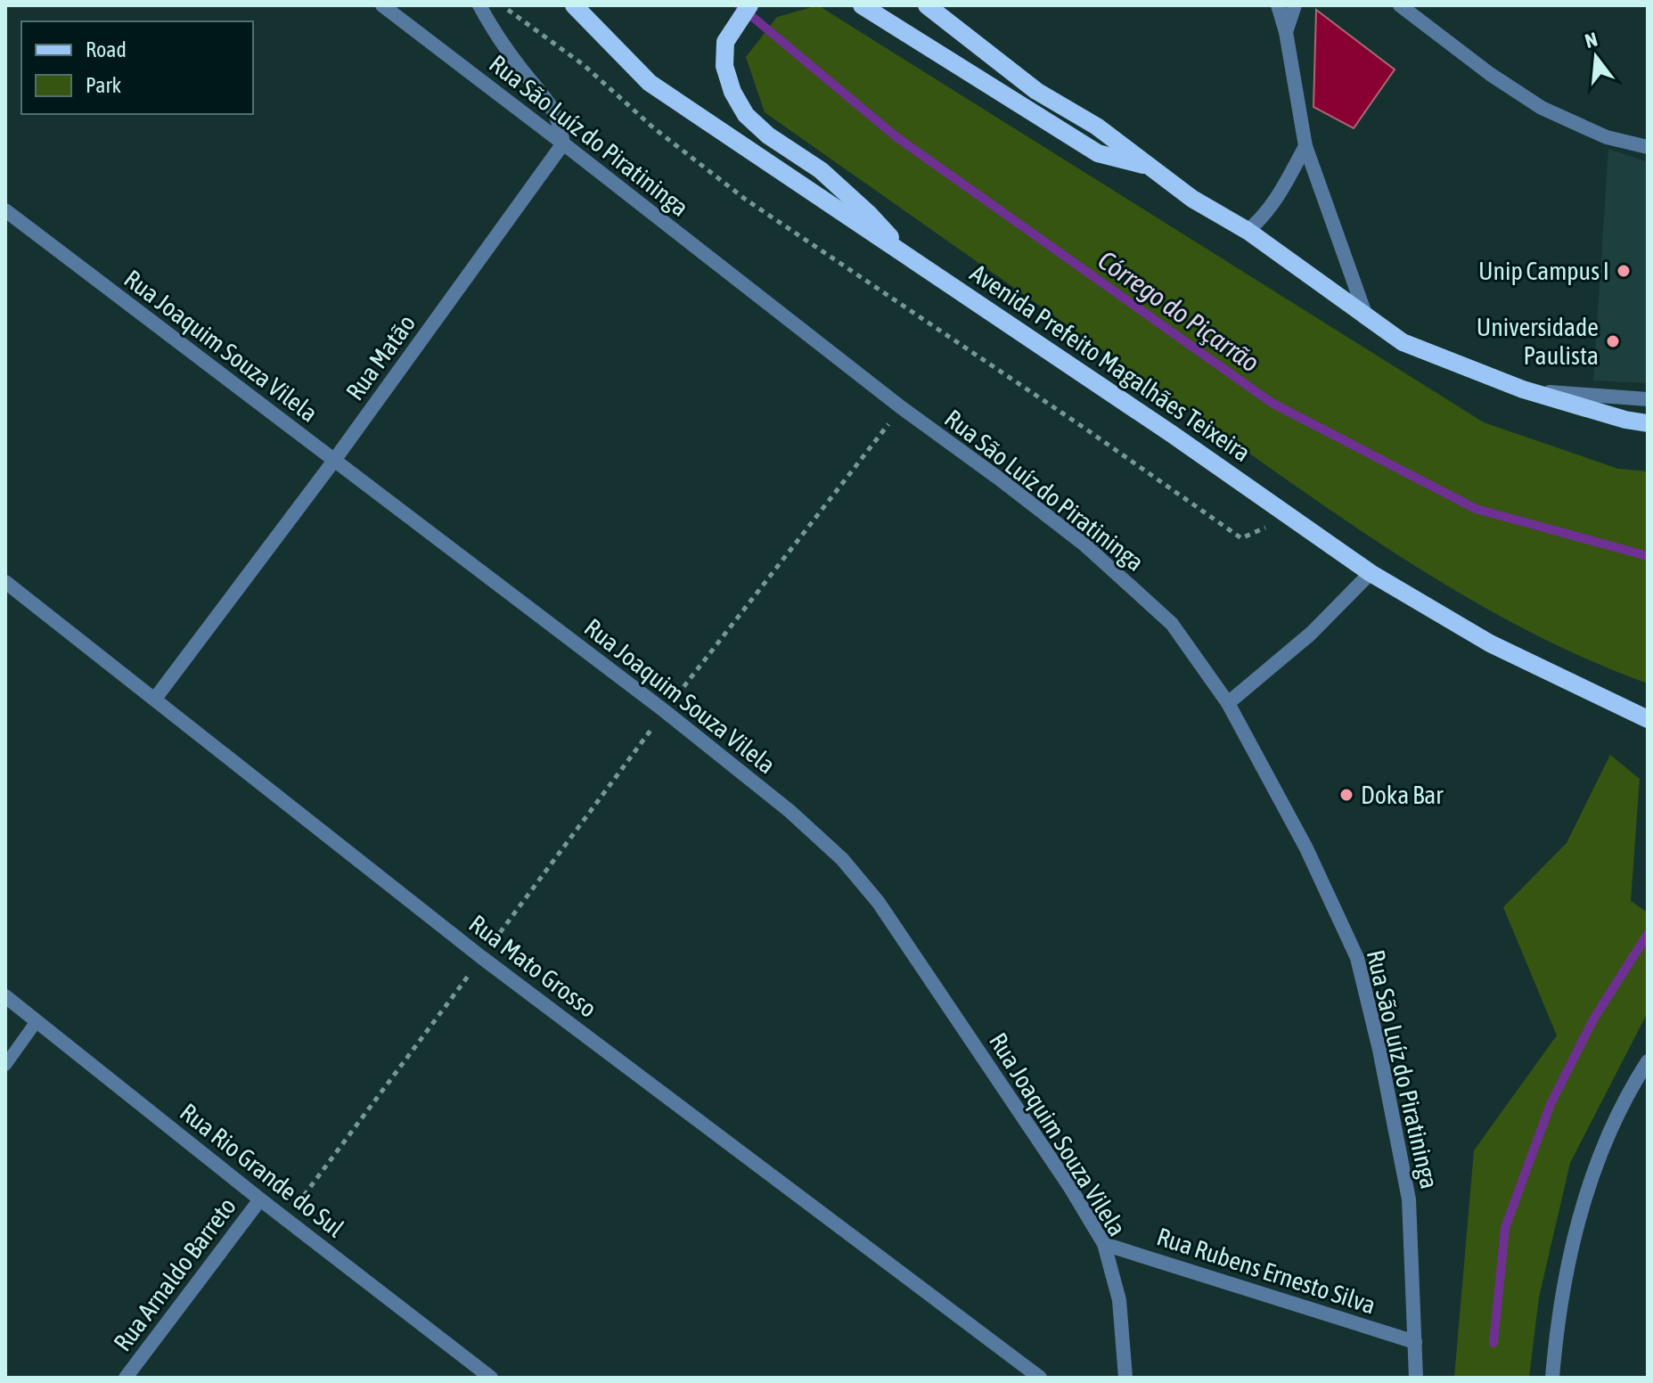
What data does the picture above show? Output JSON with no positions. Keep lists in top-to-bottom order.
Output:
{
  "streets": {
    "main road": ["Avenida Prefeito Magalhães Teixeira"],
    "street": [
      "Rua São Luíz do Piratininga",
      "Rua Joaquim Souza Vilela",
      "Rua Matão",
      "Rua Mato Grosso",
      "Rua Rio Grande do Sul",
      "Rua Rubens Ernesto Silva",
      "Rua Arnaldo Barreto"
    ]
  },
  "crossings": [
    ["Rua São Luíz do Piratininga", "Rua Matão"],
    ["Rua São Luíz do Piratininga", "Rua Rubens Ernesto Silva"],
    ["Rua Joaquim Souza Vilela", "Rua Matão"],
    ["Rua Joaquim Souza Vilela", "Rua Rubens Ernesto Silva"],
    ["Rua Matão", "Rua Mato Grosso"],
    ["Rua Rio Grande do Sul", "Rua Arnaldo Barreto"]
  ],
  "water": ["Córrego do Piçarrão"],
  "places": ["Unip Campus I", "Universidade Paulista", "Doka Bar"],
  "legend": ["Road", "Park"],
  "north": "top"
}
